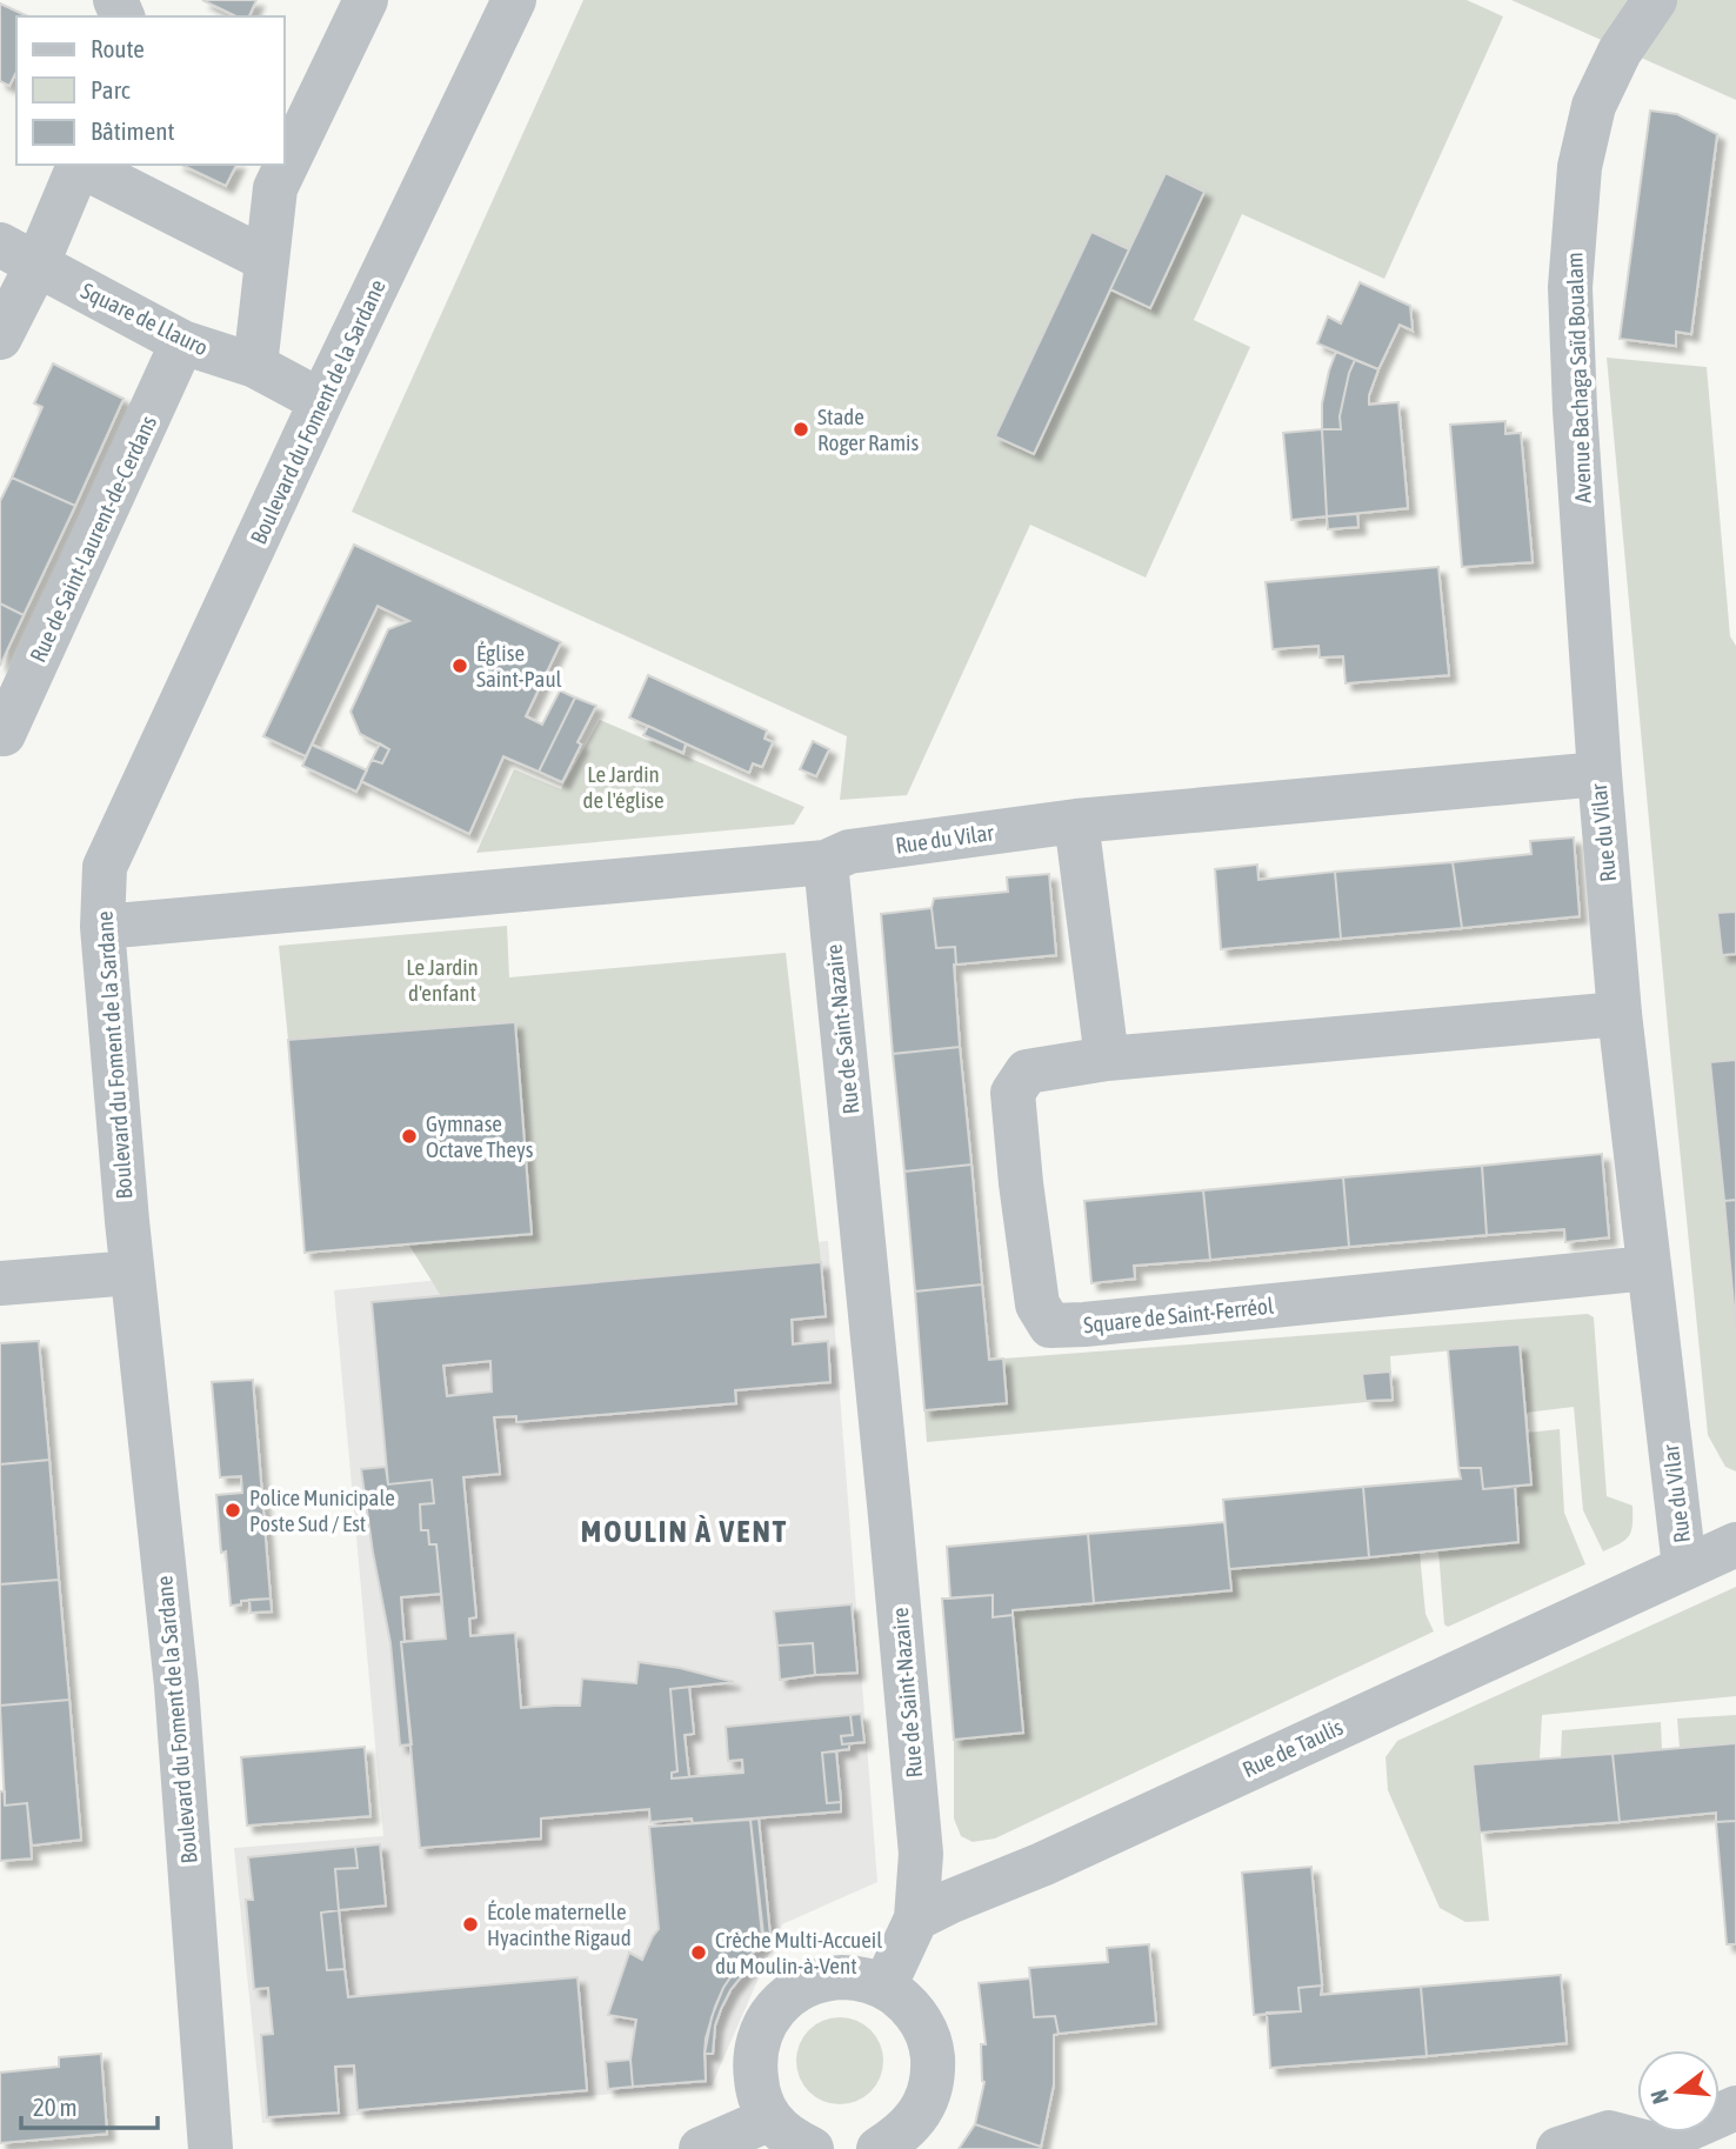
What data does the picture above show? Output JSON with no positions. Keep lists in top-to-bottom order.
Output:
{
  "streets": {
    "street": [
      "Square de Llauro",
      "Avenue Bachaga Saïd Boualam",
      "Boulevard du Foment de la Sardane",
      "Rue de Saint-Laurent-de-Cerdans",
      "Rue du Vilar",
      "Rue de Saint-Nazaire",
      "Square de Saint-Ferréol",
      "Rue de Taulis"
    ]
  },
  "crossings": [
    ["Square de Llauro", "Boulevard du Foment de la Sardane"],
    ["Square de Llauro", "Rue de Saint-Laurent-de-Cerdans"],
    ["Avenue Bachaga Saïd Boualam", "Rue du Vilar"],
    ["Rue du Vilar", "Rue de Saint-Nazaire"],
    ["Rue du Vilar", "Square de Saint-Ferréol"],
    ["Rue du Vilar", "Rue de Taulis"],
    ["Rue de Saint-Nazaire", "Rue de Taulis"]
  ],
  "districts": ["MOULIN À VENT"],
  "parks": ["Le Jardin de l'église", "Le Jardin d'enfant"],
  "places": [
    "Stade Roger Ramis",
    "Église Saint-Paul",
    "Gymnase Octave Theys",
    "Police Municipale Poste Sud / Est",
    "École maternelle Hyacinthe Rigaud",
    "Crèche Multi-Accueil du Moulin-à-Vent"
  ],
  "legend": ["Route", "Parc", "Bâtiment"],
  "scale_bar": "20 m",
  "north": "left"
}
